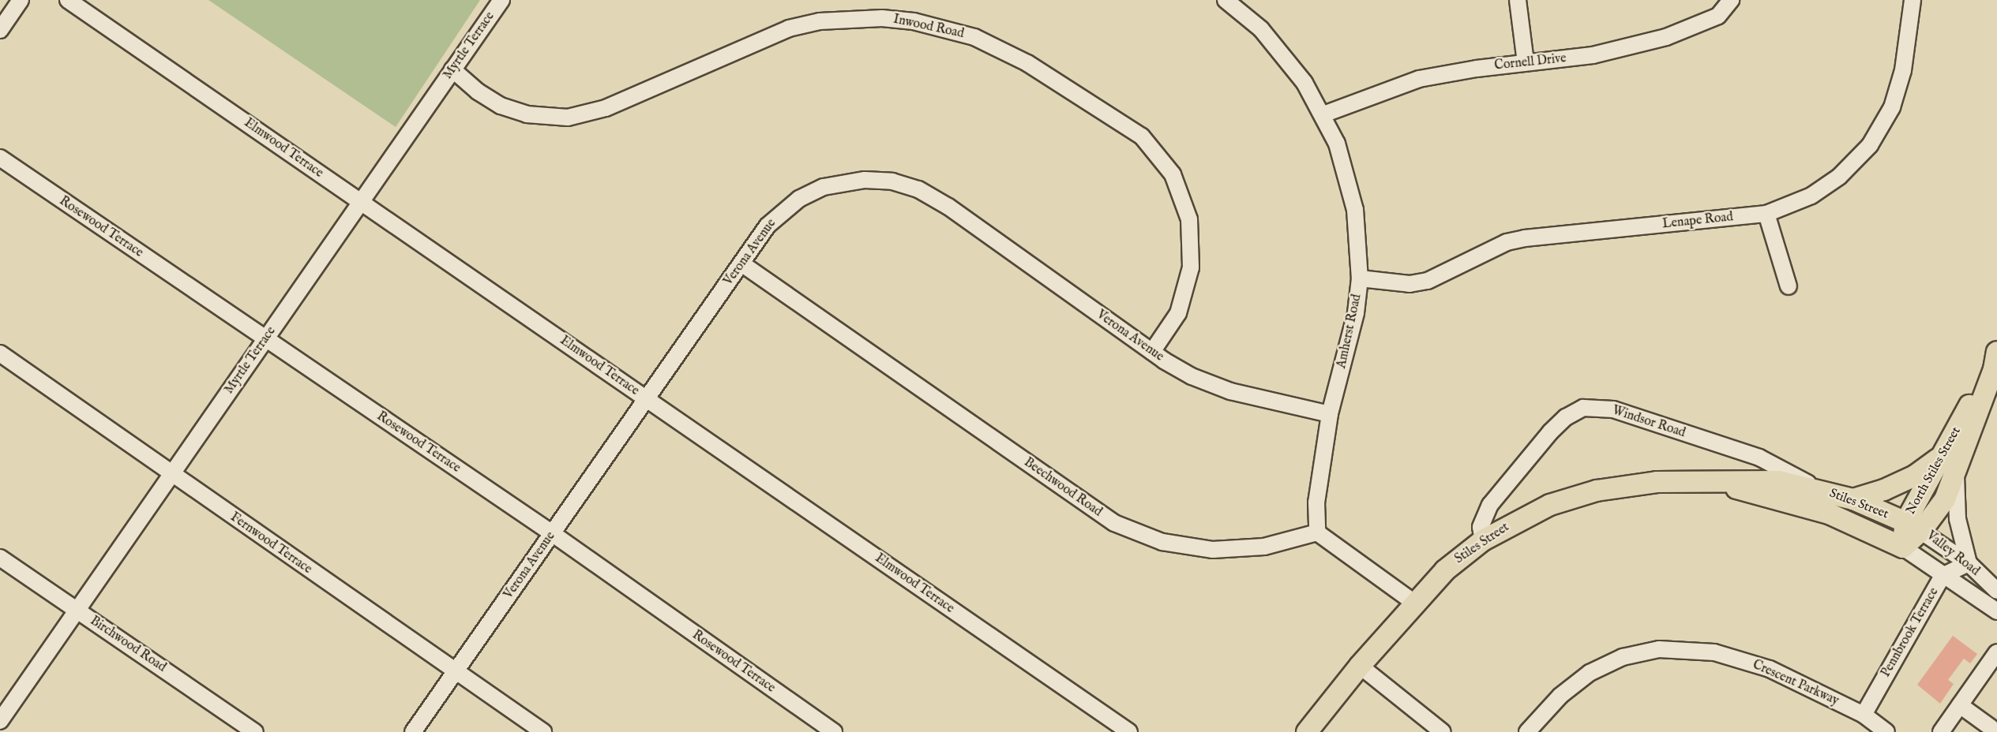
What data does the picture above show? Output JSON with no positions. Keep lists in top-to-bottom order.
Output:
{
  "streets": {
    "main road": ["North Stiles Street", "Stiles Street"],
    "street": [
      "Inwood Road",
      "Myrtle Terrace",
      "Cornell Drive",
      "Elmwood Terrace",
      "Lenape Road",
      "Rosewood Terrace",
      "Verona Avenue",
      "Amherst Road",
      "Windsor Road",
      "Beechwood Road",
      "Fernwood Terrace",
      "Valley Road",
      "Pennbrook Terrace",
      "Birchwood Road",
      "Crescent Parkway"
    ]
  },
  "crossings": [
    ["Inwood Road", "Myrtle Terrace"],
    ["Inwood Road", "Verona Avenue"],
    ["Myrtle Terrace", "Elmwood Terrace"],
    ["Myrtle Terrace", "Rosewood Terrace"],
    ["Myrtle Terrace", "Fernwood Terrace"],
    ["Myrtle Terrace", "Birchwood Road"],
    ["Cornell Drive", "Amherst Road"],
    ["Elmwood Terrace", "Verona Avenue"],
    ["Lenape Road", "Amherst Road"],
    ["Rosewood Terrace", "Verona Avenue"],
    ["Verona Avenue", "Amherst Road"],
    ["Verona Avenue", "Beechwood Road"],
    ["Verona Avenue", "Fernwood Terrace"],
    ["Amherst Road", "Beechwood Road"],
    ["Windsor Road", "Stiles Street"],
    ["North Stiles Street", "Stiles Street"],
    ["North Stiles Street", "Valley Road"],
    ["Stiles Street", "Valley Road"],
    ["Valley Road", "Pennbrook Terrace"],
    ["Pennbrook Terrace", "Crescent Parkway"]
  ]
}
